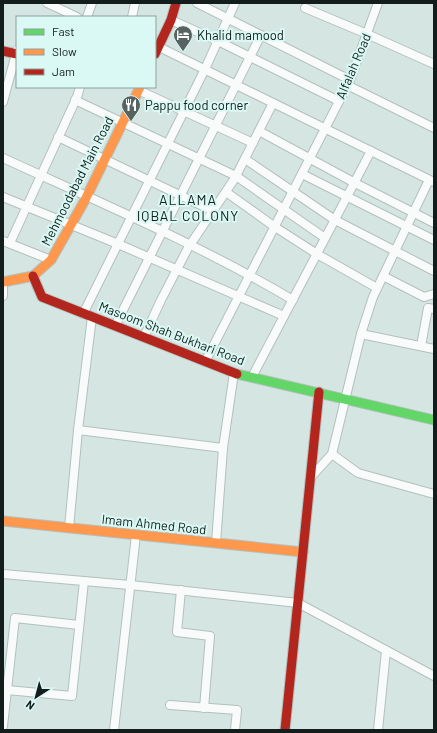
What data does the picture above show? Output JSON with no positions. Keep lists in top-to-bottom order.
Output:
{
  "streets": {
    "street": [
      "Alfalah Road",
      "Mehmoodabad Main Road",
      "Masoom Shah Bukhari Road",
      "Imam Ahmed Road"
    ]
  },
  "crossings": [
    ["Alfalah Road", "Masoom Shah Bukhari Road"],
    ["Mehmoodabad Main Road", "Masoom Shah Bukhari Road"]
  ],
  "districts": ["ALLAMA IQBAL COLONY"],
  "places": {
    "hotel": ["Khalid mamood"],
    "restaurant": ["Pappu food corner"]
  },
  "legend": ["Fast", "Slow", "Jam"],
  "north": "bottom left"
}
